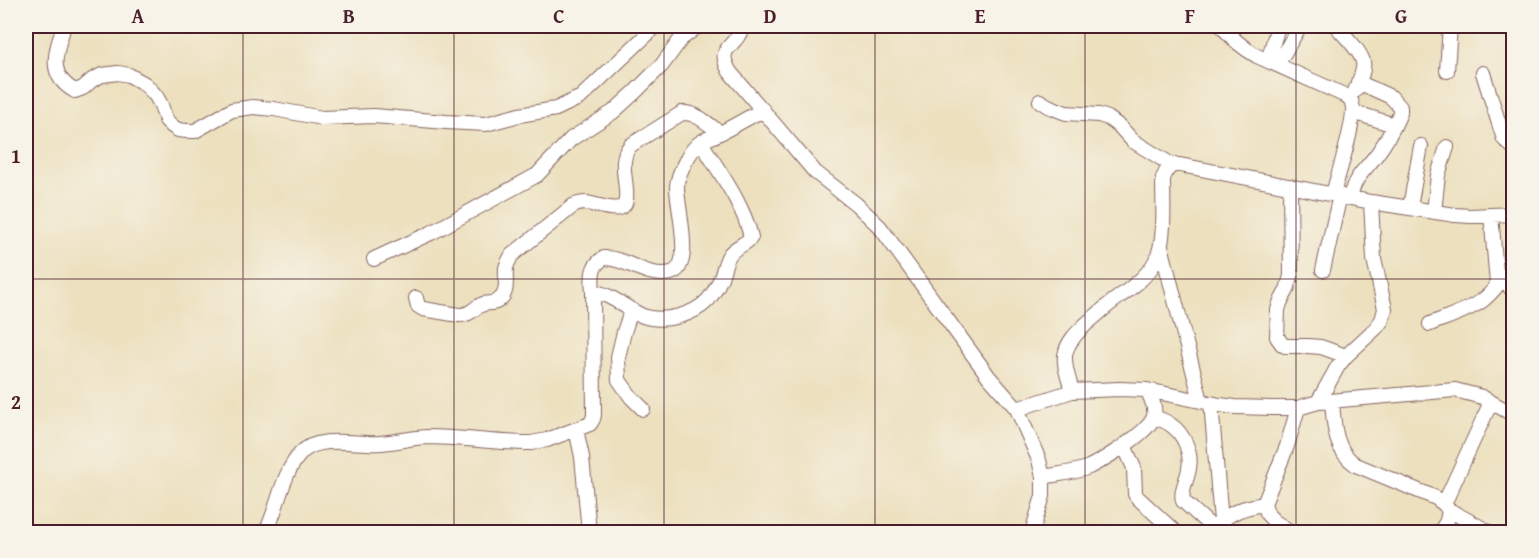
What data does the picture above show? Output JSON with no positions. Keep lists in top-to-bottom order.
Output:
{
  "grid": {
    "columns": [
      "A",
      "B",
      "C",
      "D",
      "E",
      "F",
      "G"
    ],
    "rows": ["1", "2"]
  }
}
